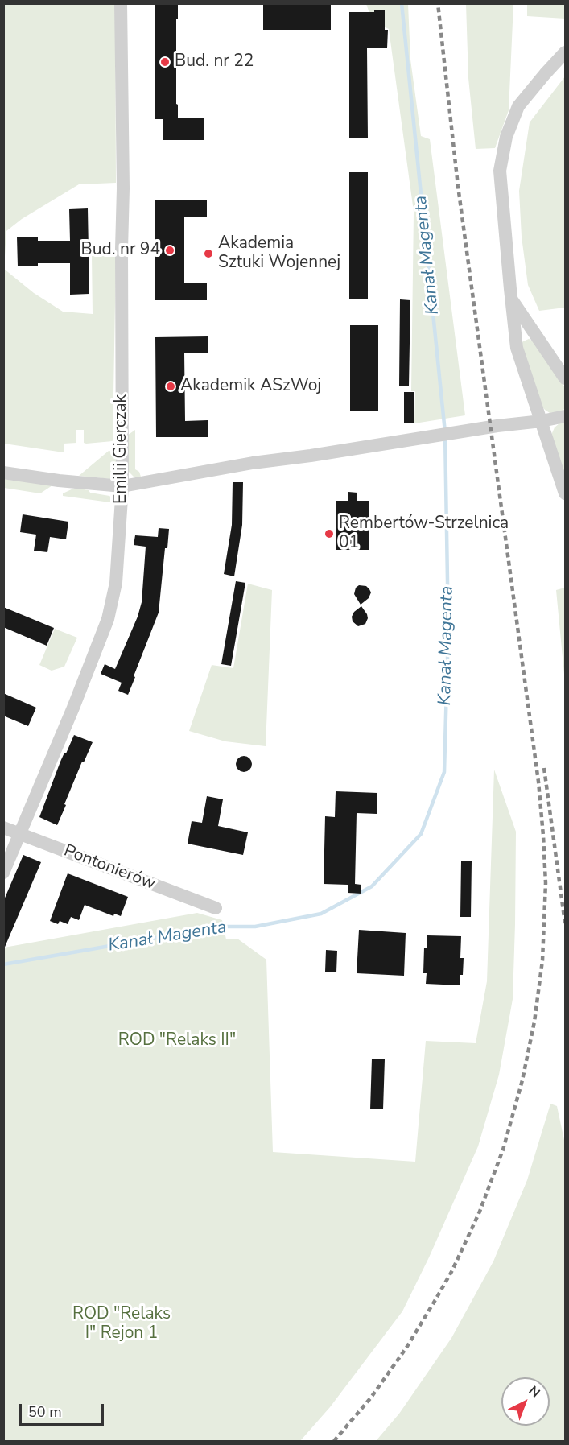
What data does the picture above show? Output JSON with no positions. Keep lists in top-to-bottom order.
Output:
{
  "streets": {
    "street": ["Emilii Gierczak", "Pontonierów"]
  },
  "crossings": [
    ["Emilii Gierczak", "Pontonierów"]
  ],
  "water": ["Kanał Magenta"],
  "parks": ["ROD \"Relaks II\"", "ROD \"Relaks I\" Rejon 1"],
  "places": [
    "Bud. nr 22",
    "Bud. nr 94",
    "Akademia Sztuki Wojennej",
    "Akademik ASzWoj",
    "Rembertów-Strzelnica 01"
  ],
  "scale_bar": "50 m",
  "north": "top right"
}
